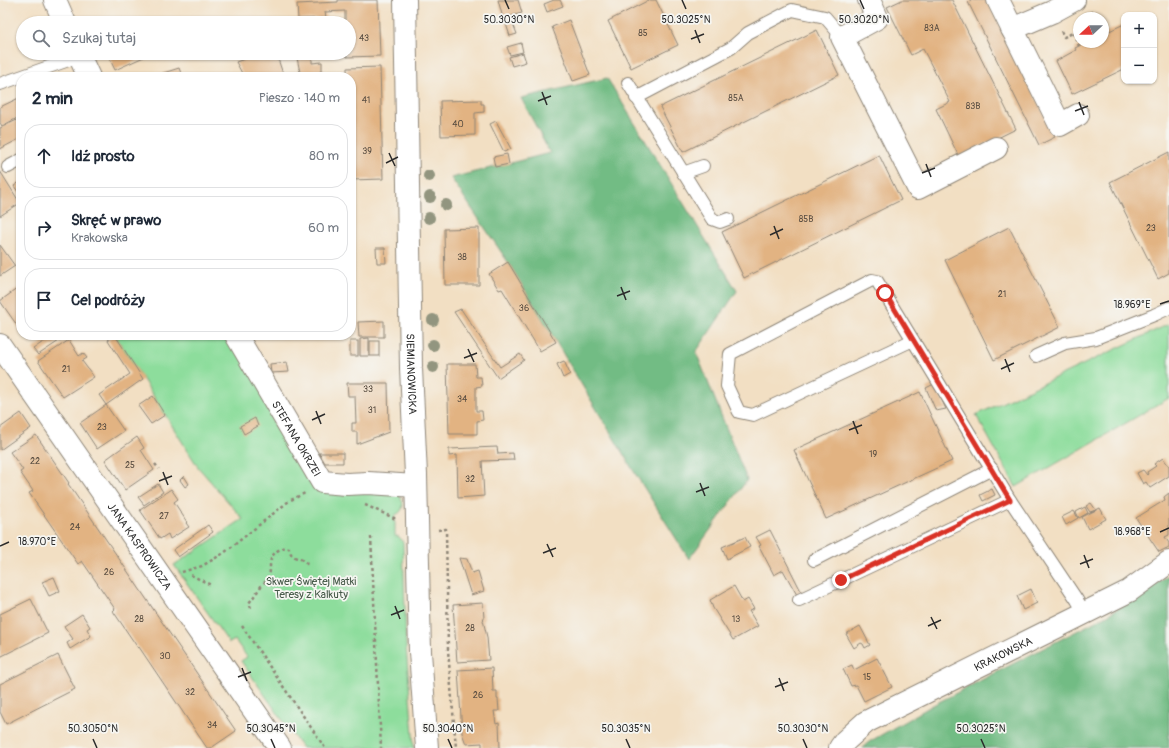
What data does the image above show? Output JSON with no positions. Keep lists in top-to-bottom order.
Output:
{
  "streets": {
    "street": [
      "SIEMIANOWICKA",
      "STEFANA OKRZEI",
      "JANA KASPROWICZA",
      "KRAKOWSKA"
    ]
  },
  "crossings": [
    ["SIEMIANOWICKA", "STEFANA OKRZEI"]
  ],
  "parks": ["Skwer Świętej Matki Teresy z Kalkuty"],
  "house_numbers": [
    "83A",
    "85",
    "43",
    "85A",
    "41",
    "83B",
    "40",
    "39",
    "85B",
    "23",
    "38",
    "21",
    "36",
    "21",
    "33",
    "34",
    "31",
    "23",
    "19",
    "22",
    "25",
    "32",
    "27",
    "24",
    "26",
    "28",
    "13",
    "28",
    "30",
    "15",
    "32",
    "26",
    "34"
  ],
  "north": "left",
  "page": {
    "map_buttons": ["+", "−"],
    "search": "Szukaj tutaj",
    "heading": ["2 min", "Pieszo · 140 m"],
    "list": [
      ["Idź prosto", "80 m"],
      ["Skręć w prawo", "Krakowska", "60 m"],
      "Cel podróży"
    ]
  },
  "coordinates": [
    "50.3030°N",
    "50.3025°N",
    "50.3020°N",
    "18.969°E",
    "18.968°E",
    "18.970°E",
    "50.3050°N",
    "50.3045°N",
    "50.3040°N",
    "50.3035°N"
  ]
}
